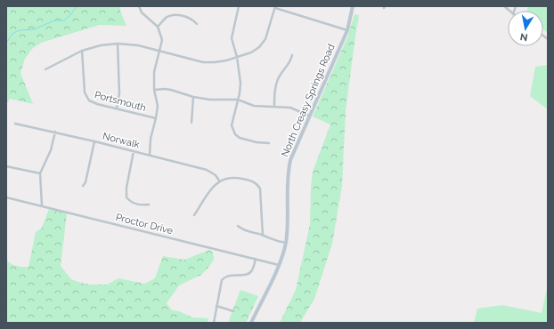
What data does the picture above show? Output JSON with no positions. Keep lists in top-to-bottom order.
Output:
{
  "streets": {
    "street": [
      "North Creasy Springs Road",
      "Portsmouth",
      "Norwalk",
      "Proctor Drive"
    ]
  },
  "crossings": [
    ["North Creasy Springs Road", "Proctor Drive"]
  ],
  "north": "bottom"
}
